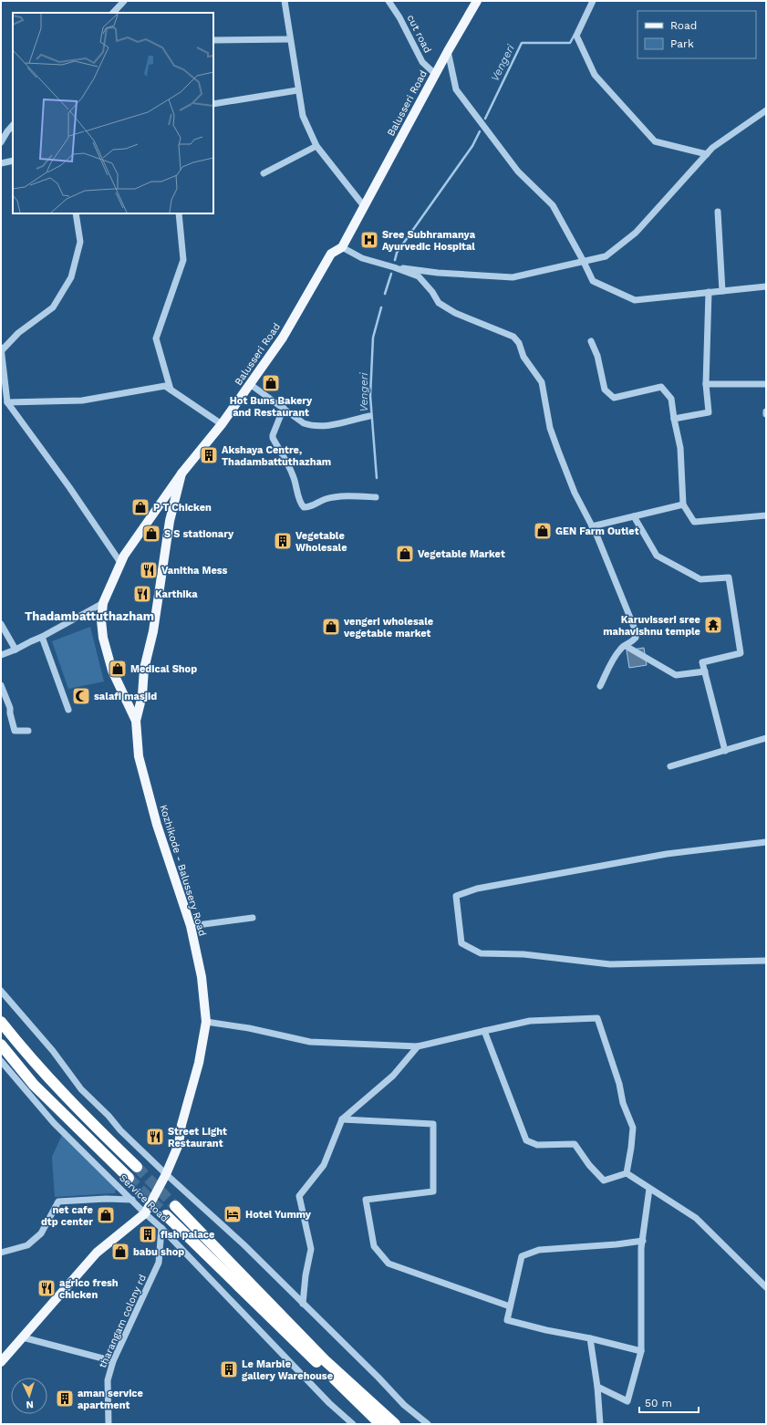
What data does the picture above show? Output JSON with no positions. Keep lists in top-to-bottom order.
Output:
{
  "streets": {
    "main road": ["Balusseri Road", "Kozhikode - Balussery Road"],
    "street": ["cut road", "Service Road", "tharangam colony rd"]
  },
  "crossings": [
    ["cut road", "Balusseri Road"],
    ["Balusseri Road", "Kozhikode - Balussery Road"],
    ["Kozhikode - Balussery Road", "Service Road"],
    ["Service Road", "tharangam colony rd"]
  ],
  "districts": ["Thadambattuthazham"],
  "water": ["Vengeri"],
  "places": {
    "hospital": ["Sree Subhramanya Ayurvedic Hospital"],
    "shop": [
      "Hot Buns Bakery and Restaurant",
      "P T Chicken",
      "GEN Farm Outlet",
      "S S stationary",
      "Vegetable Market",
      "vengeri wholesale vegetable market",
      "Medical Shop",
      "net cafe dtp center",
      "babu shop"
    ],
    "building": [
      "Akshaya Centre, Thadambattuthazham",
      "Vegetable Wholesale",
      "fish palace",
      "Le Marble gallery Warehouse",
      "aman service apartment"
    ],
    "restaurant": [
      "Vanitha Mess",
      "Karthika",
      "Street Light Restaurant",
      "agrico fresh chicken"
    ],
    "temple": ["Karuvisseri sree mahavishnu temple"],
    "mosque": ["salafi masjid"],
    "hotel": ["Hotel Yummy"]
  },
  "legend": ["Road", "Park"],
  "scale_bar": "50 m",
  "north": "bottom"
}
